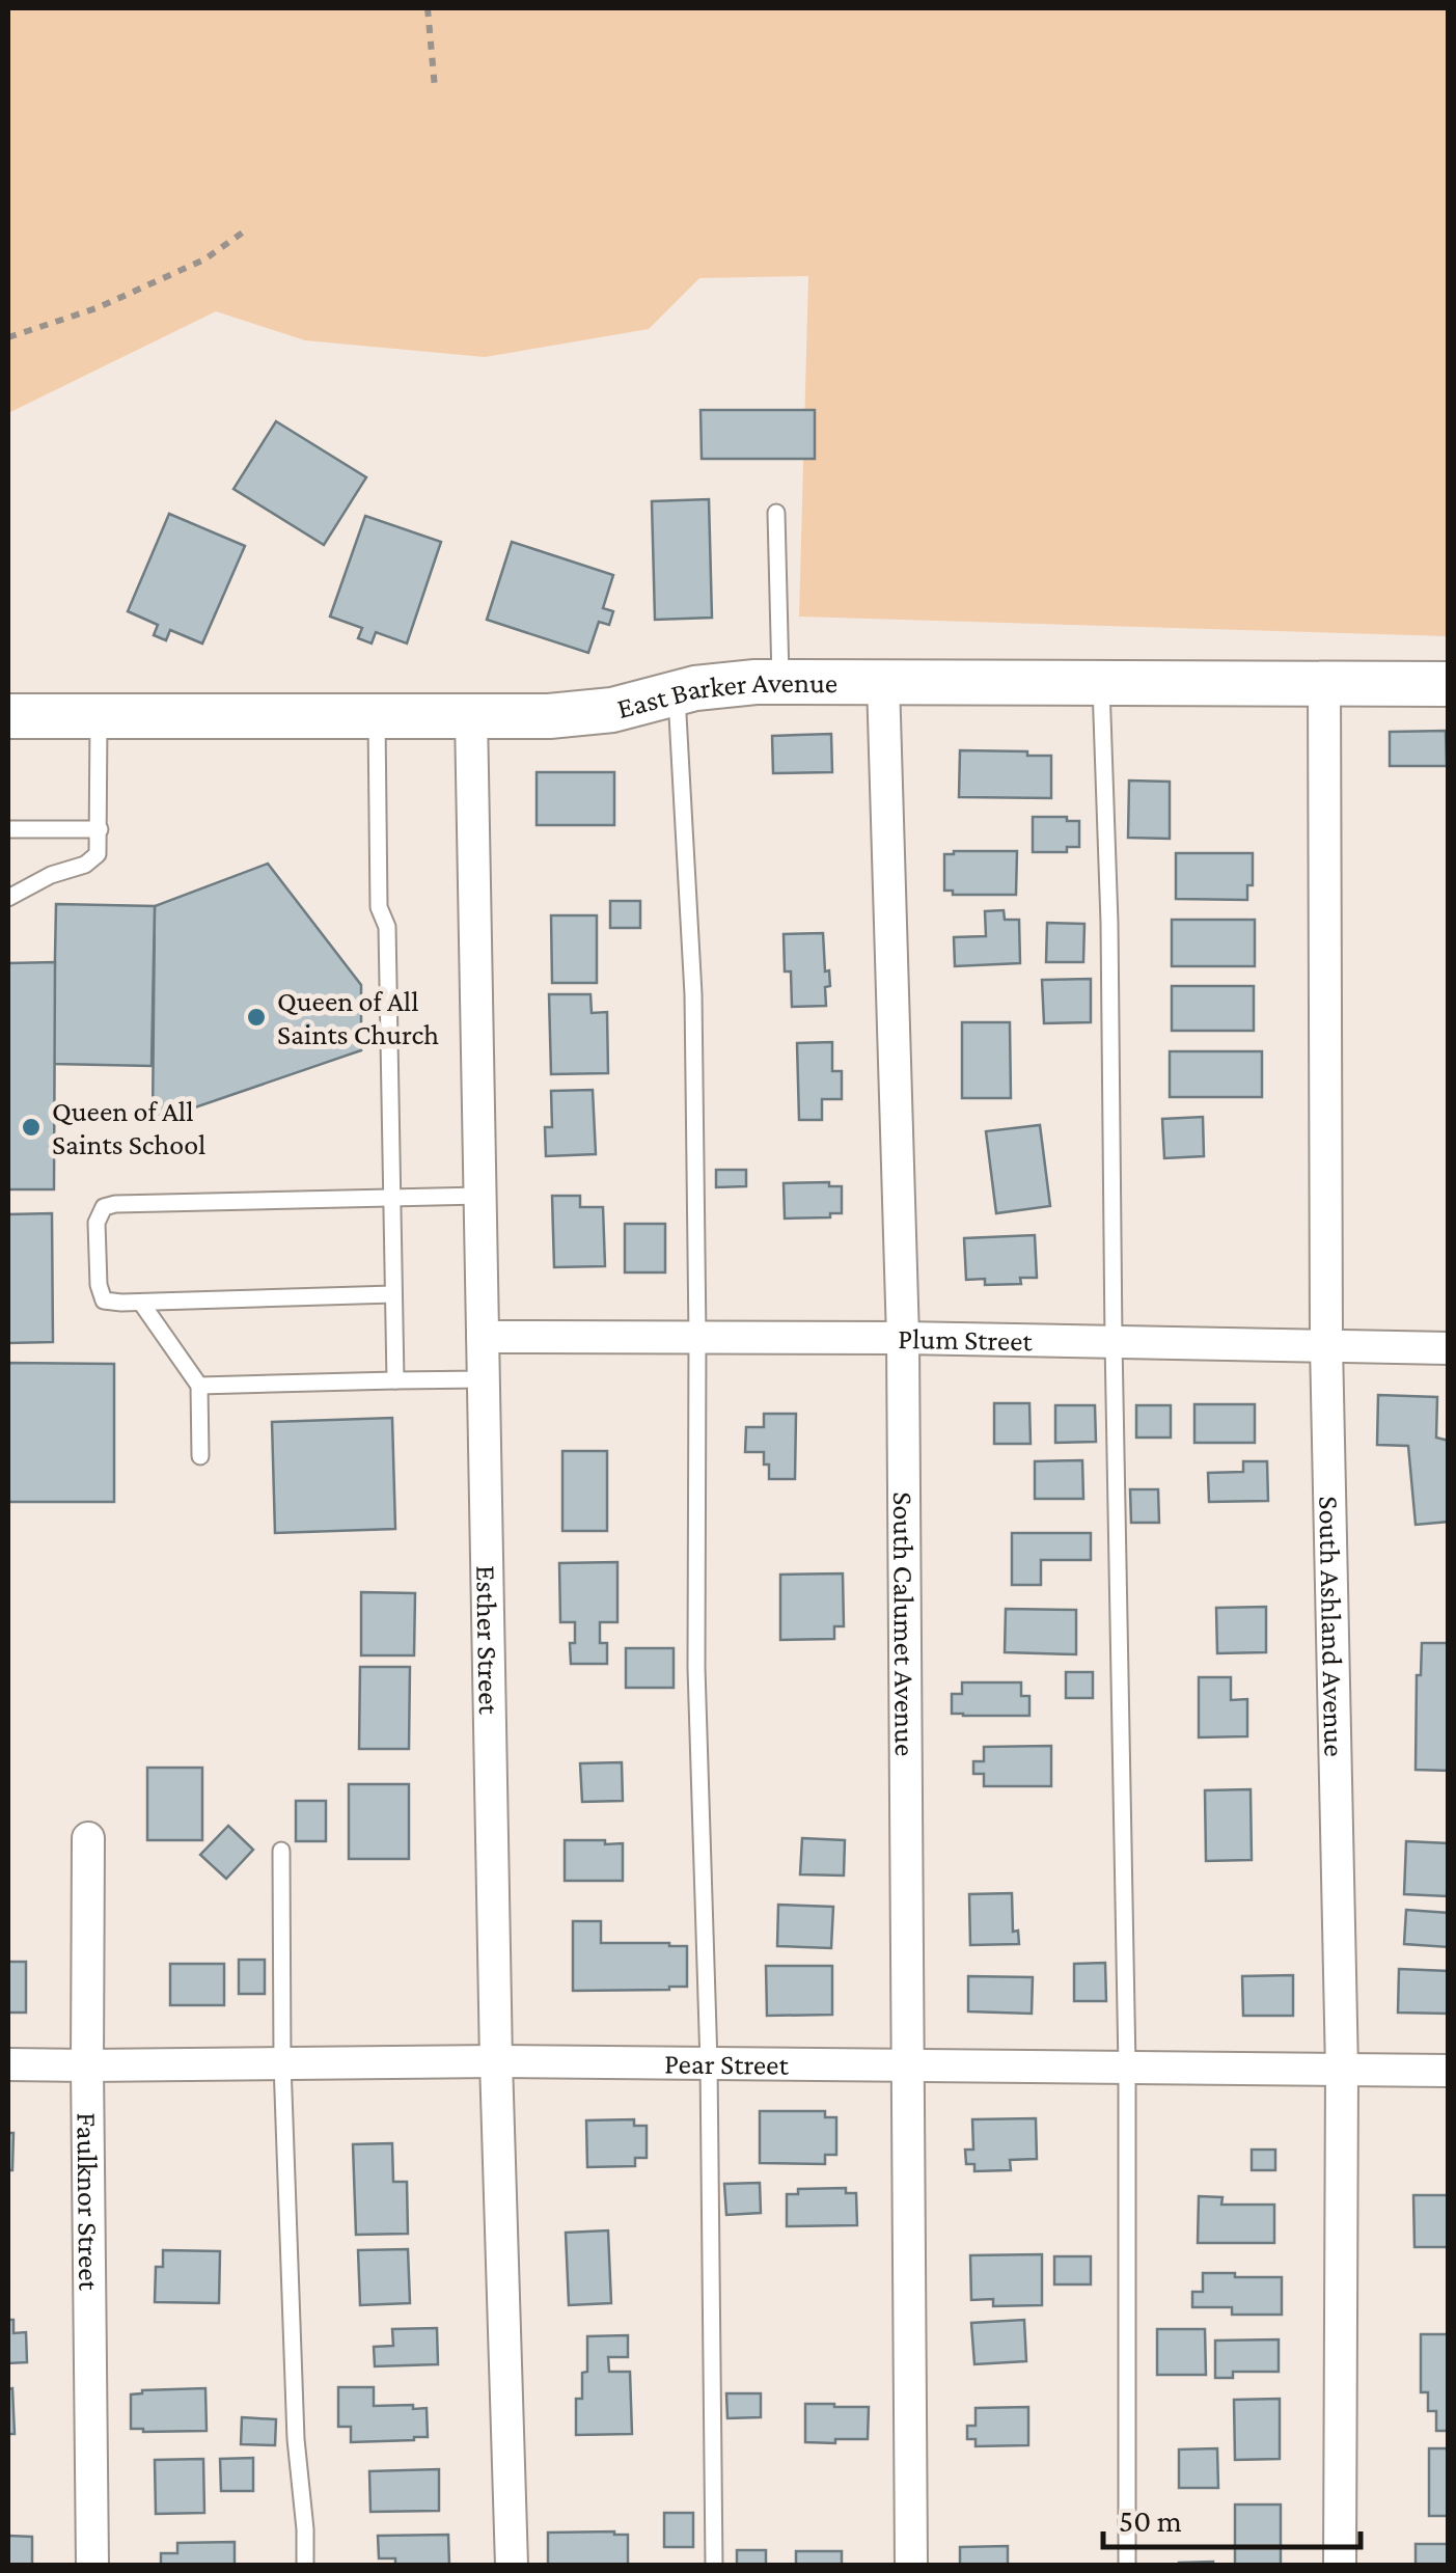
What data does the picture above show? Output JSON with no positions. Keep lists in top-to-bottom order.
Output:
{
  "streets": {
    "street": [
      "East Barker Avenue",
      "Plum Street",
      "South Calumet Avenue",
      "South Ashland Avenue",
      "Esther Street",
      "Pear Street",
      "Faulknor Street"
    ]
  },
  "crossings": [
    ["East Barker Avenue", "South Calumet Avenue"],
    ["East Barker Avenue", "South Ashland Avenue"],
    ["East Barker Avenue", "Esther Street"],
    ["Plum Street", "South Calumet Avenue"],
    ["Plum Street", "South Ashland Avenue"],
    ["Plum Street", "Esther Street"],
    ["South Calumet Avenue", "Pear Street"],
    ["South Ashland Avenue", "Pear Street"],
    ["Esther Street", "Pear Street"],
    ["Pear Street", "Faulknor Street"]
  ],
  "places": ["Queen of All Saints Church", "Queen of All Saints School"],
  "scale_bar": "50 m"
}
